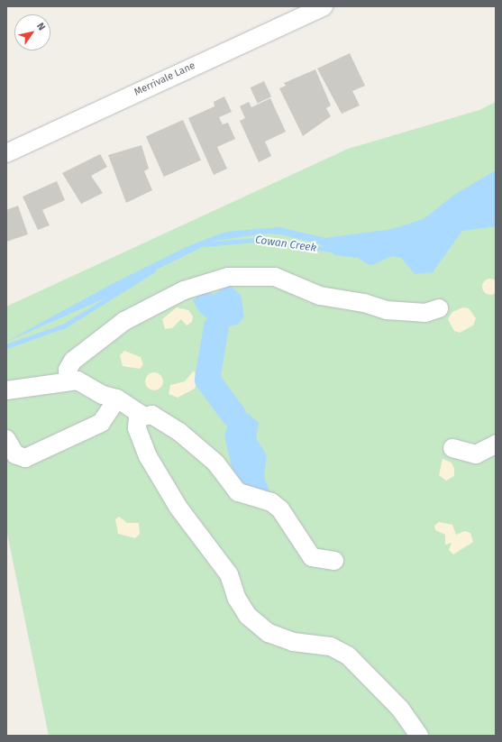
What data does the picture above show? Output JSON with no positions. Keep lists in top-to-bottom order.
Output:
{
  "streets": {
    "street": ["Merrivale Lane"]
  },
  "water": ["Cowan Creek"],
  "north": "top right"
}
